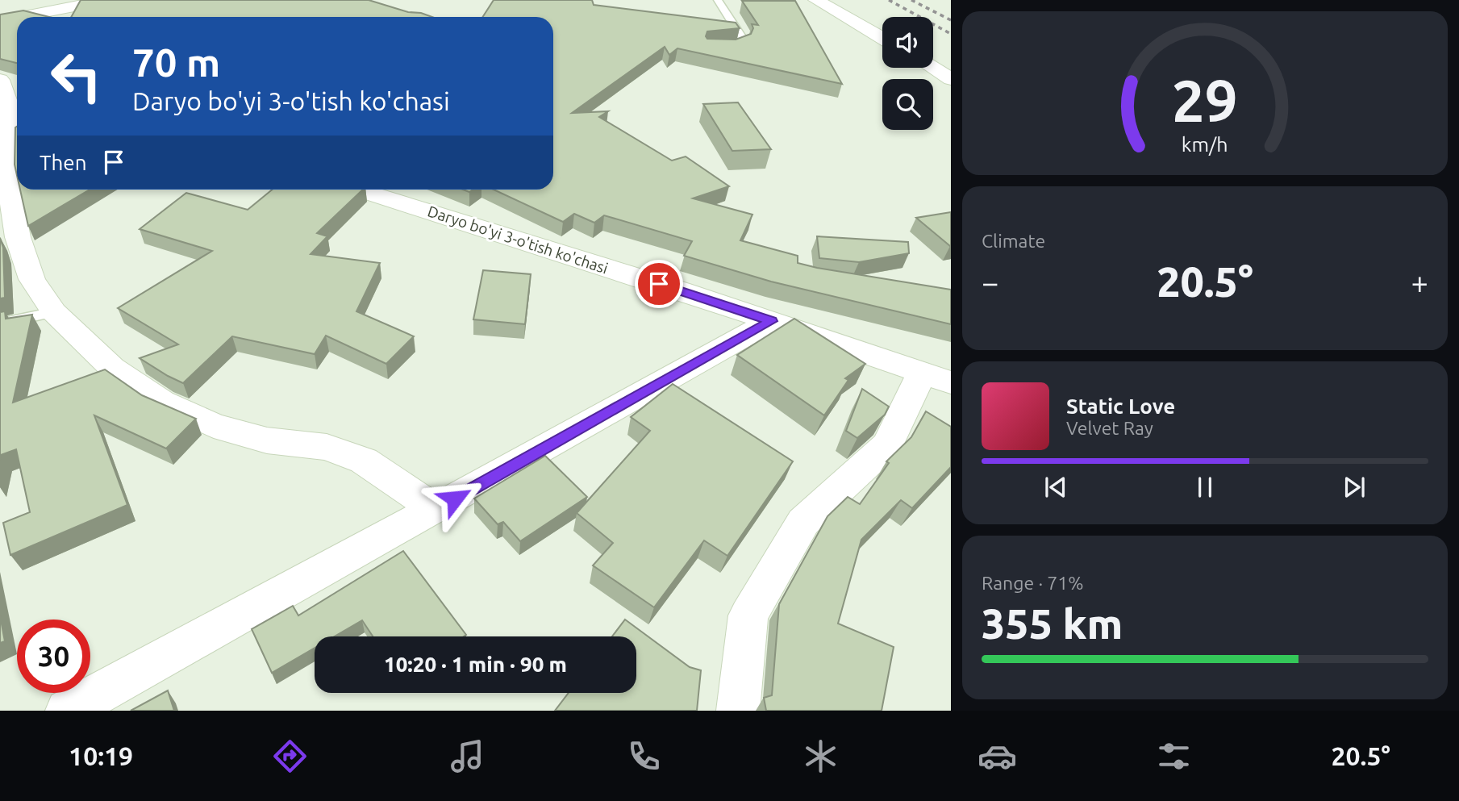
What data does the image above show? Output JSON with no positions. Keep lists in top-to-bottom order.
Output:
{
  "streets": {
    "street": ["Daryo bo'yi 3-o'tish ko'chasi"]
  },
  "page": {
    "turn": ["70 m", "Daryo bo'yi 3-o'tish ko'chasi"],
    "then": "Then",
    "tile": [
      "Climate",
      ["Range · 71%", "355 km"]
    ],
    "heat": ["−", "20.5°", "+"],
    "song": ["Static Love", "Velvet Ray"],
    "limit": "30",
    "trip": "10:20 · 1 min · 90 m",
    "tabs": ["10:19", "20.5°"],
    "gauge": ["29", "km/h"]
  }
}
